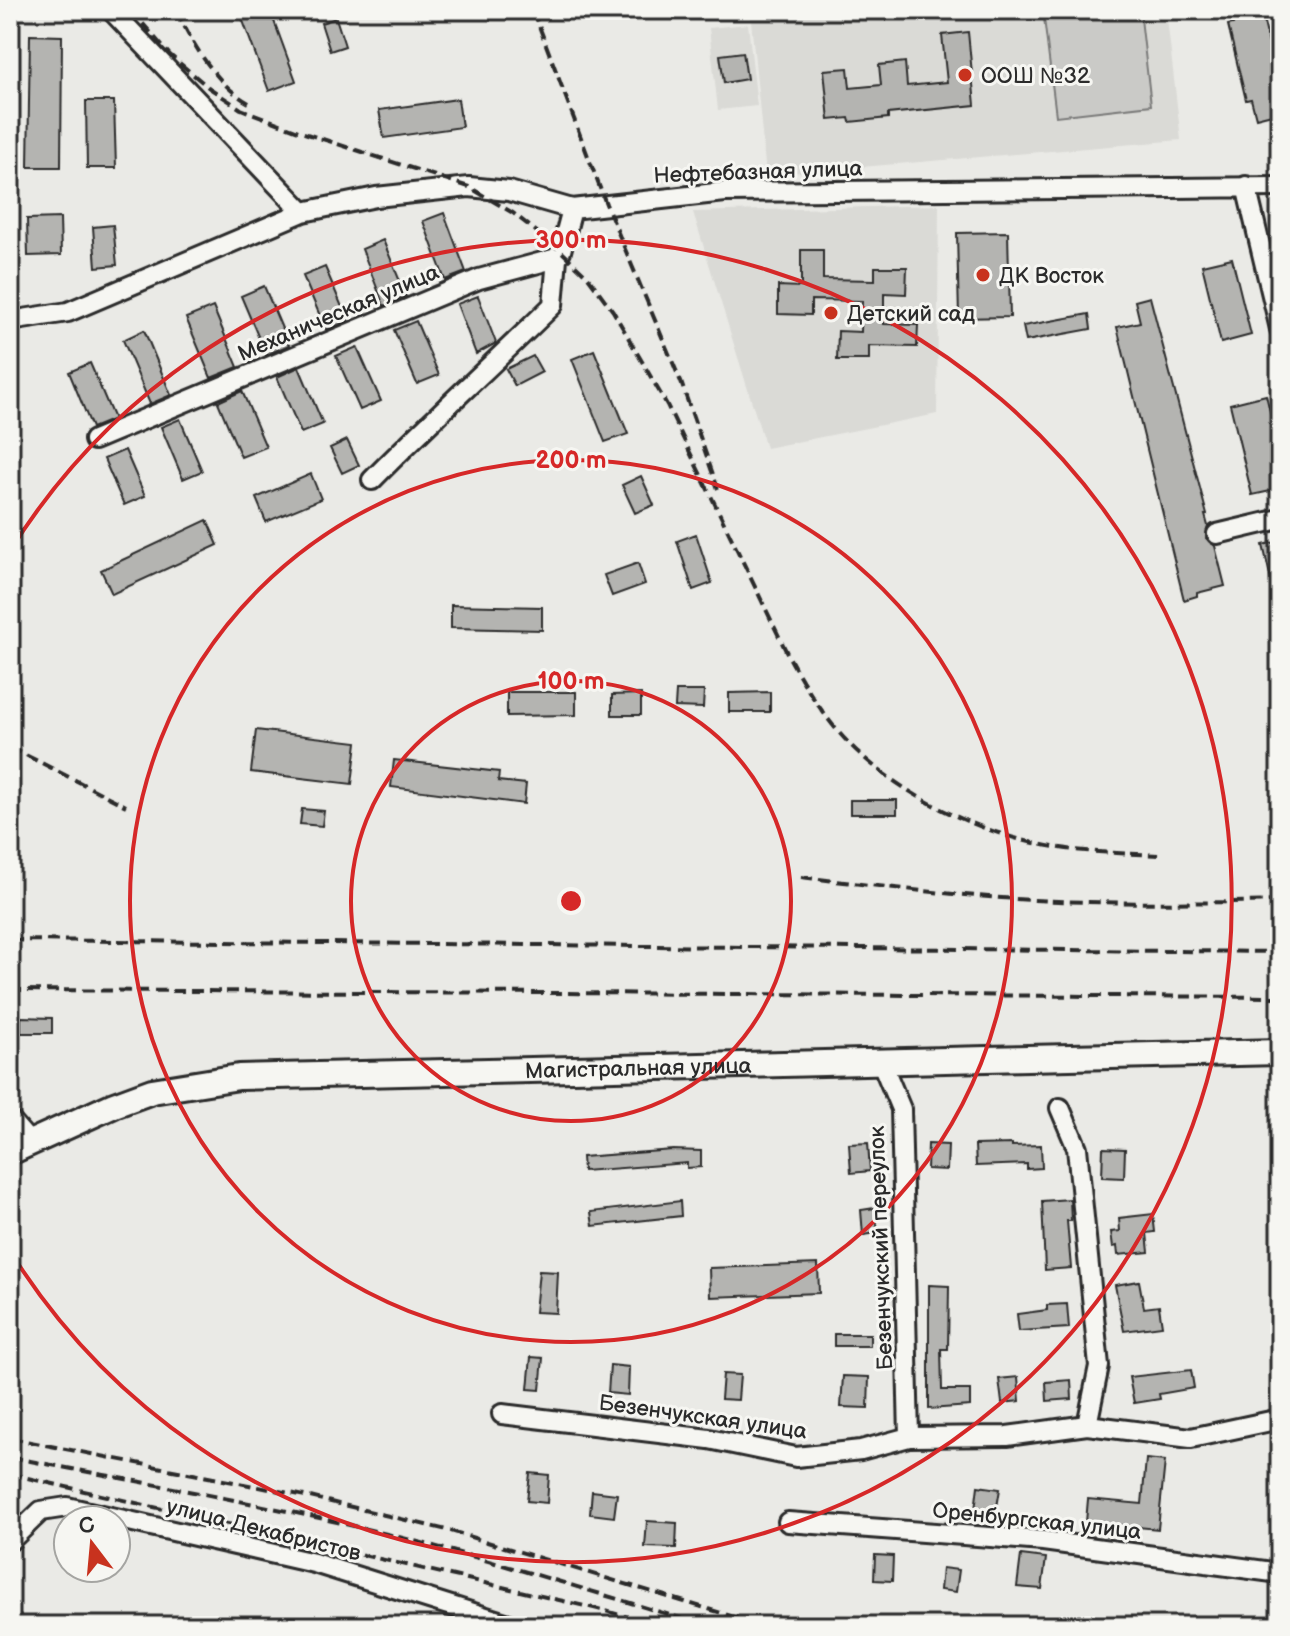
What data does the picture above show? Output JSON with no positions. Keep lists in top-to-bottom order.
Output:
{
  "streets": {
    "main road": ["Магистральная улица"],
    "street": [
      "Нефтебазная улица",
      "Механическая улица",
      "Безенчукский переулок",
      "Безенчукская улица",
      "Оренбургская улица",
      "улица Декабристов"
    ]
  },
  "crossings": [
    ["Магистральная улица", "Безенчукский переулок"],
    ["Безенчукский переулок", "Безенчукская улица"]
  ],
  "places": ["ООШ №32", "ДК Восток", "Детский сад"],
  "north": "top",
  "rings": ["300 m", "200 m", "100 m"]
}
